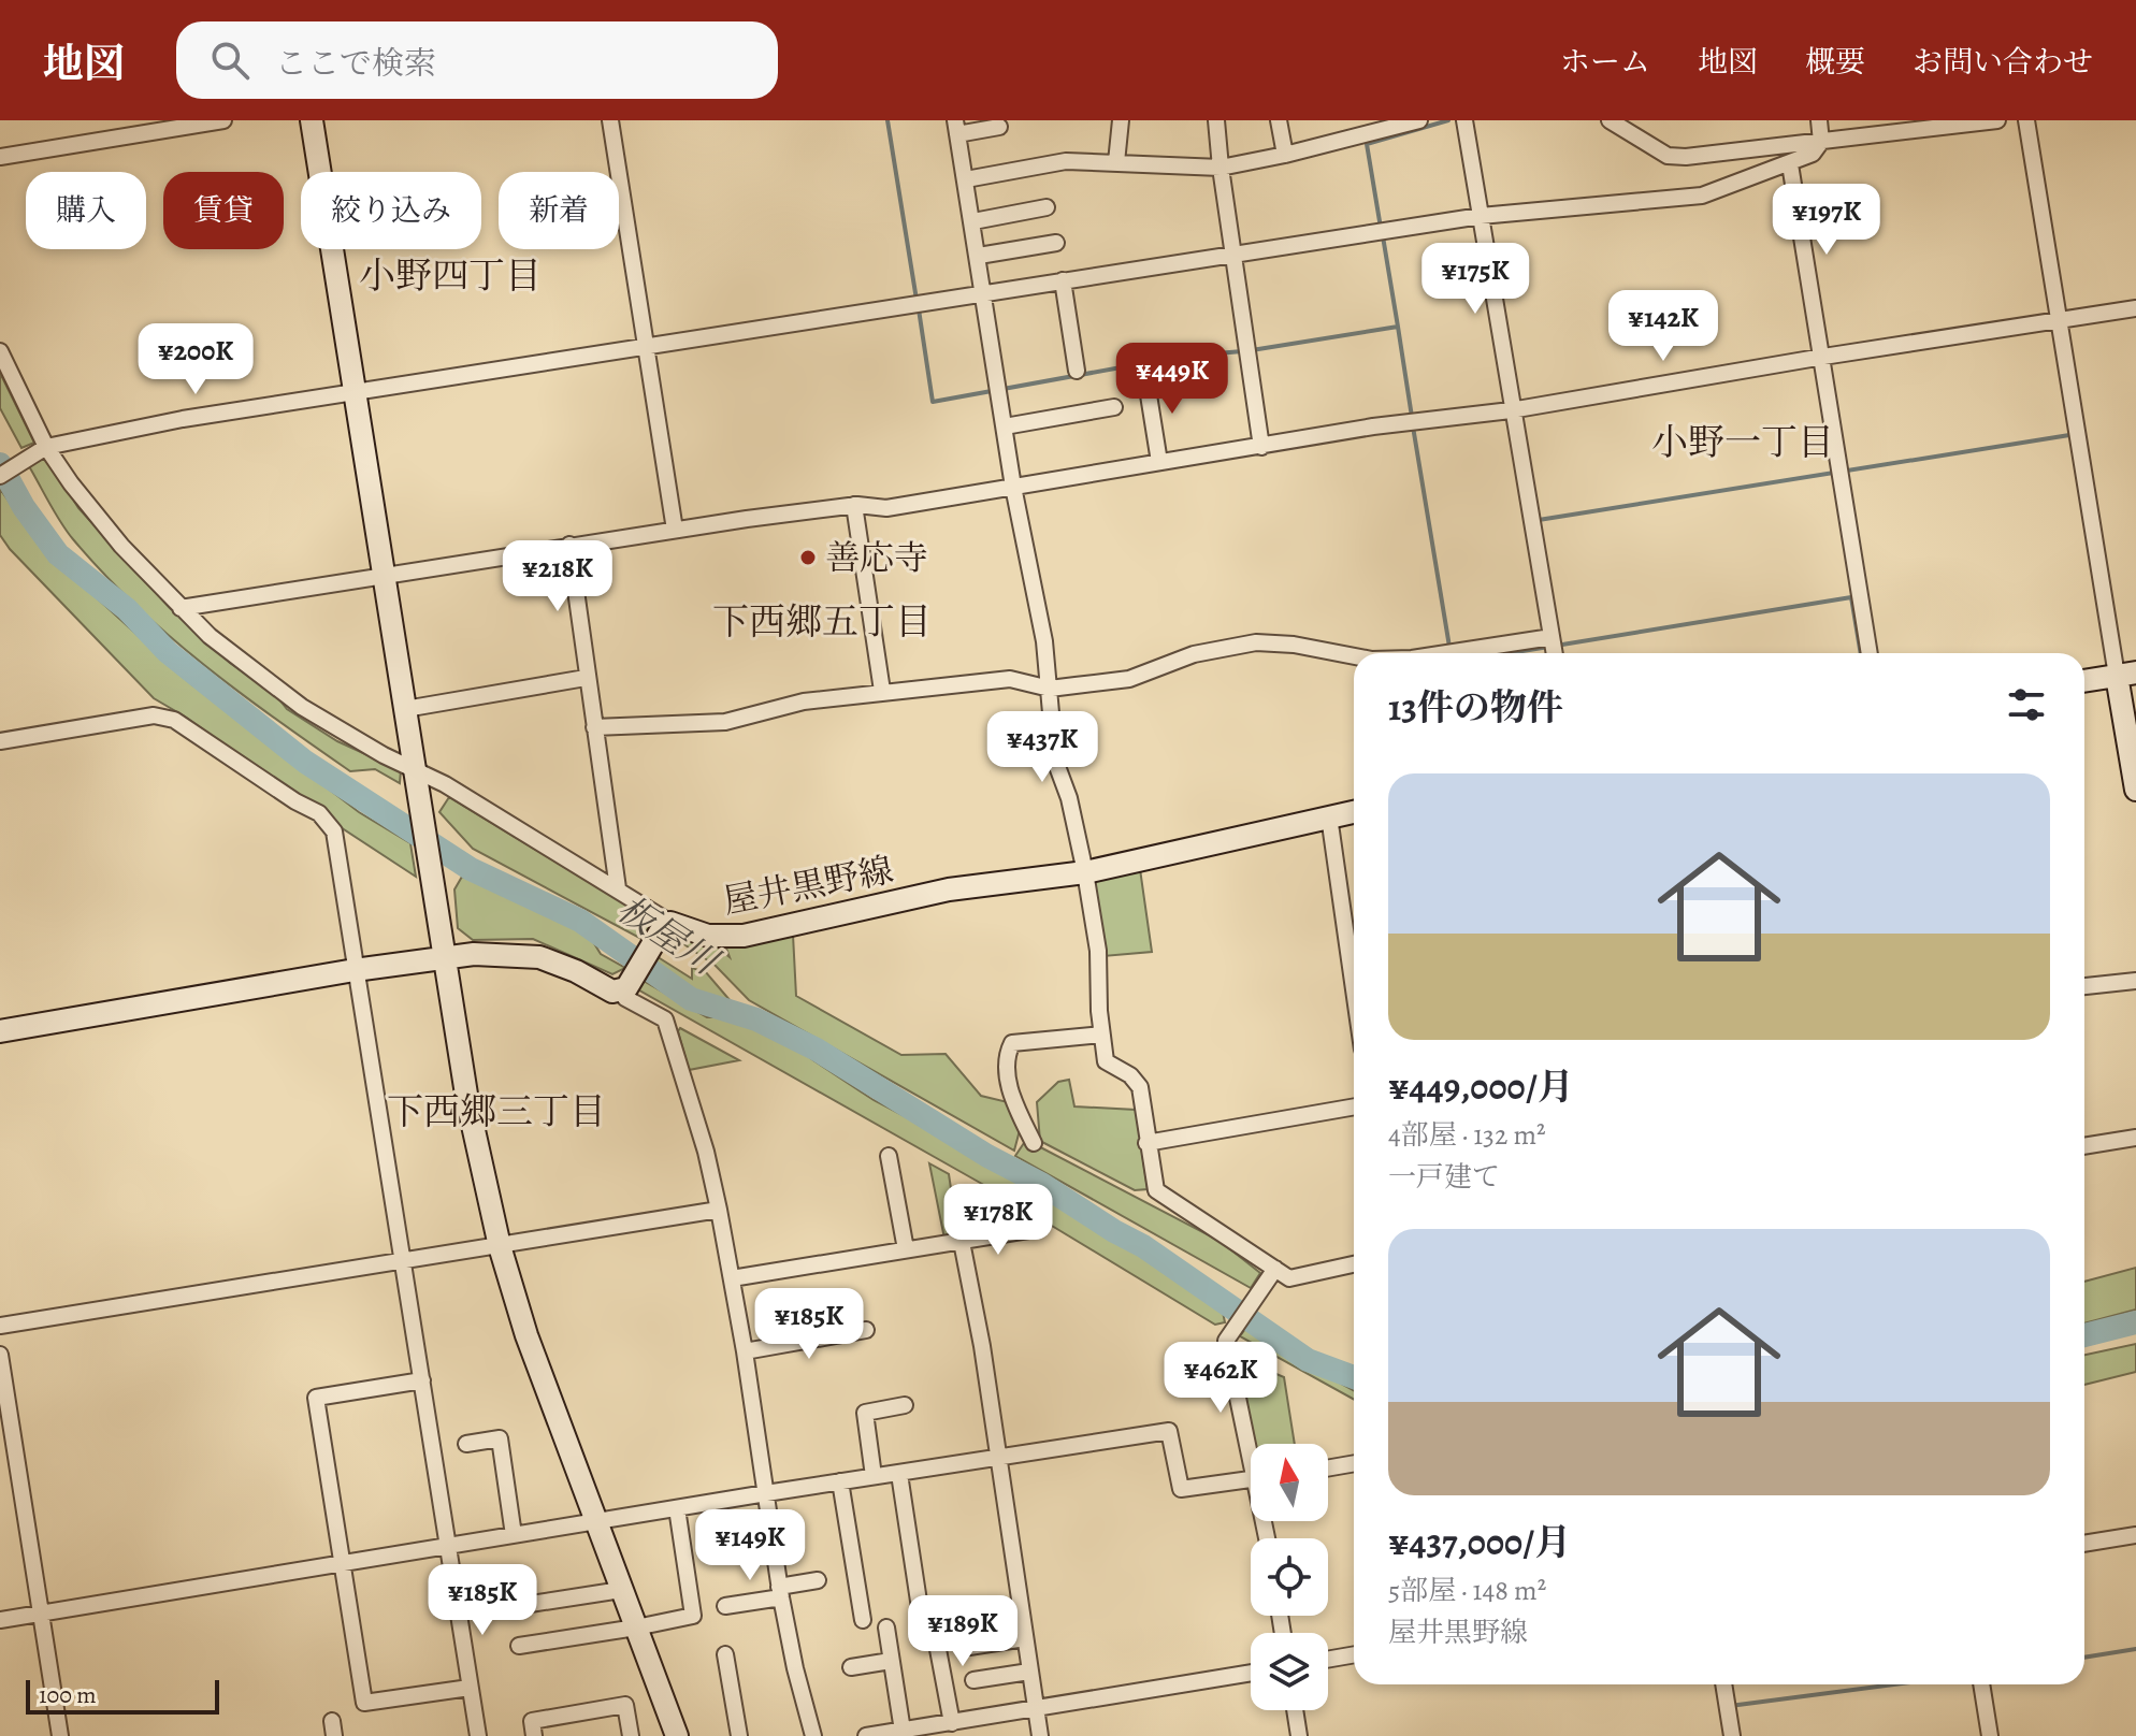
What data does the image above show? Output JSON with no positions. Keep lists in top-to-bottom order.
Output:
{
  "streets": {
    "street": ["屋井黒野線"]
  },
  "districts": [
    "小野四丁目",
    "小野一丁目",
    "下西郷五丁目",
    "下西郷三丁目"
  ],
  "water": ["板屋川"],
  "places": ["善応寺"],
  "scale_bar": "100 m",
  "north": "top",
  "page": {
    "header": "地図",
    "search": "ここで検索",
    "nav": [
      "ホーム",
      "地図",
      "概要",
      "お問い合わせ"
    ],
    "chip": [
      "購入",
      "賃貸",
      "絞り込み",
      "新着"
    ],
    "price": [
      "¥197K",
      "¥175K",
      "¥142K",
      "¥200K",
      "¥449K",
      "¥218K",
      "¥437K",
      "¥178K",
      "¥185K",
      "¥462K",
      "¥149K",
      "¥185K",
      "¥189K"
    ],
    "heading": "13件の物件",
    "list": [
      {
        "name": "¥449,000/月",
        "note": "4部屋 · 132 m² · 一戸建て"
      },
      {
        "name": "¥437,000/月",
        "note": "5部屋 · 148 m² · 屋井黒野線"
      }
    ],
    "scale": "100 m"
  }
}
